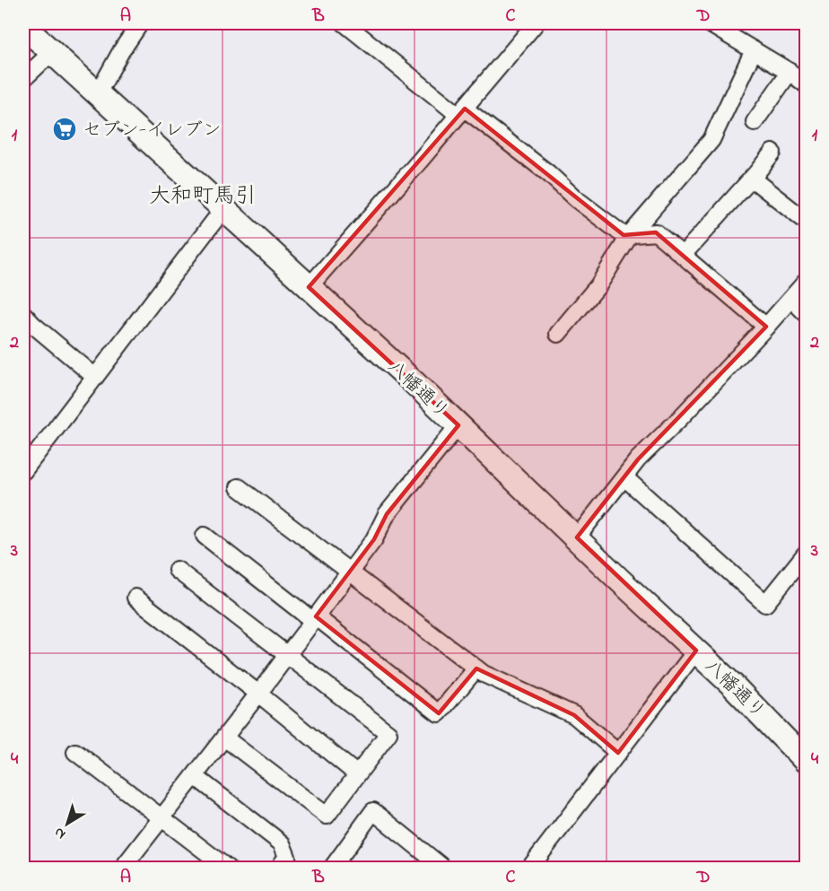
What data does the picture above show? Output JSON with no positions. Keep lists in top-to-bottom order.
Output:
{
  "streets": {
    "street": ["八幡通り"]
  },
  "districts": ["大和町馬引"],
  "places": {
    "supermarket": ["セブン-イレブン"]
  },
  "north": "bottom left",
  "grid": {
    "columns": [
      "A",
      "B",
      "C",
      "D"
    ],
    "rows": [
      "1",
      "2",
      "3",
      "4"
    ]
  }
}
